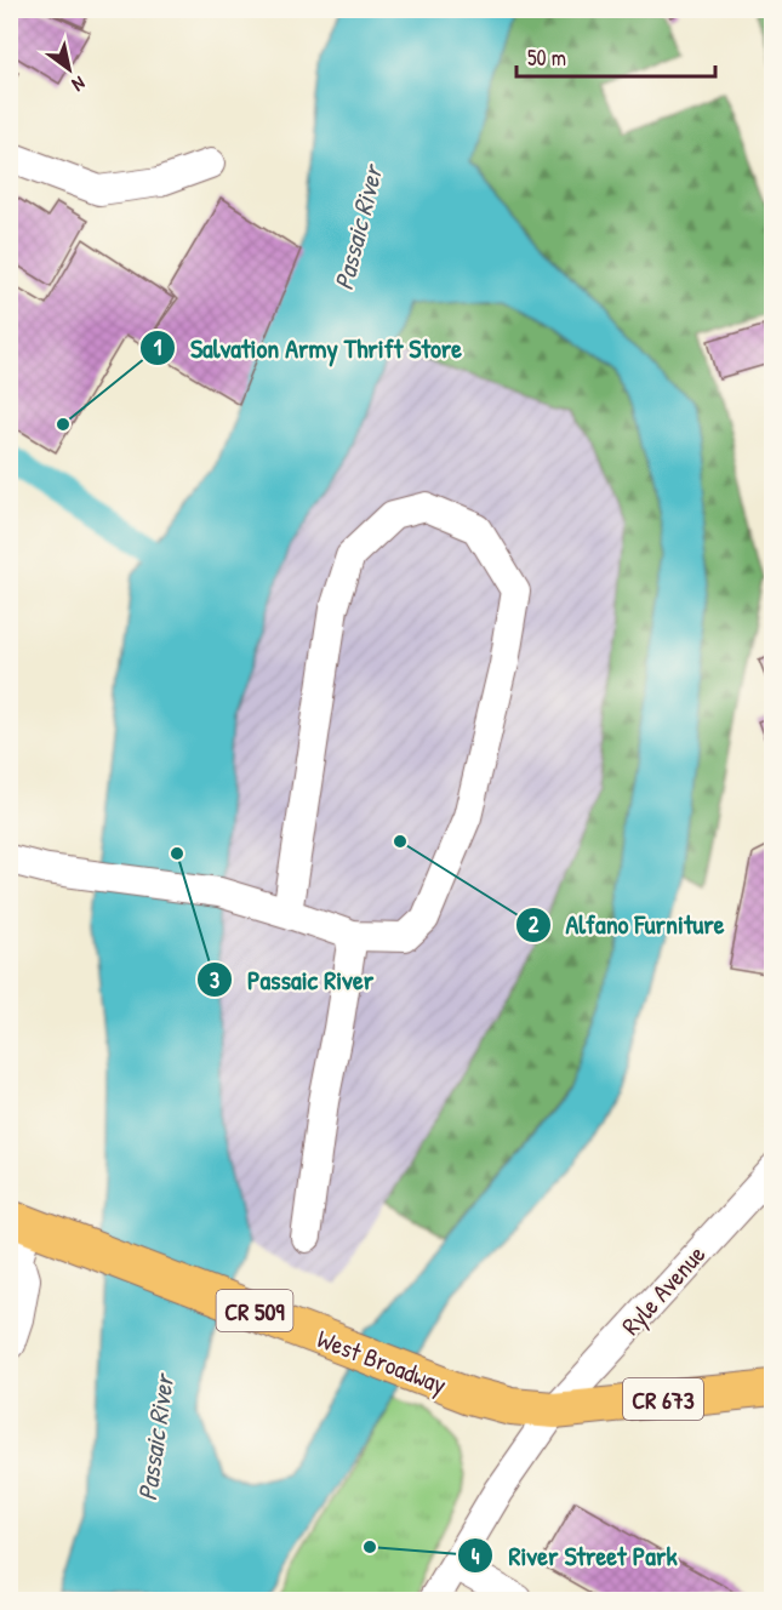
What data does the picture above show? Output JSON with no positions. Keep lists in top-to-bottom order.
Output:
{
  "streets": {
    "main road": ["CR 509", "West Broadway", "CR 673"],
    "street": ["Ryle Avenue"]
  },
  "crossings": [
    ["Ryle Avenue", "West Broadway"]
  ],
  "water": ["Passaic River"],
  "places": [
    "Salvation Army Thrift Store",
    "Alfano Furniture",
    "Passaic River",
    "River Street Park"
  ],
  "scale_bar": "50 m",
  "north": "bottom right"
}
